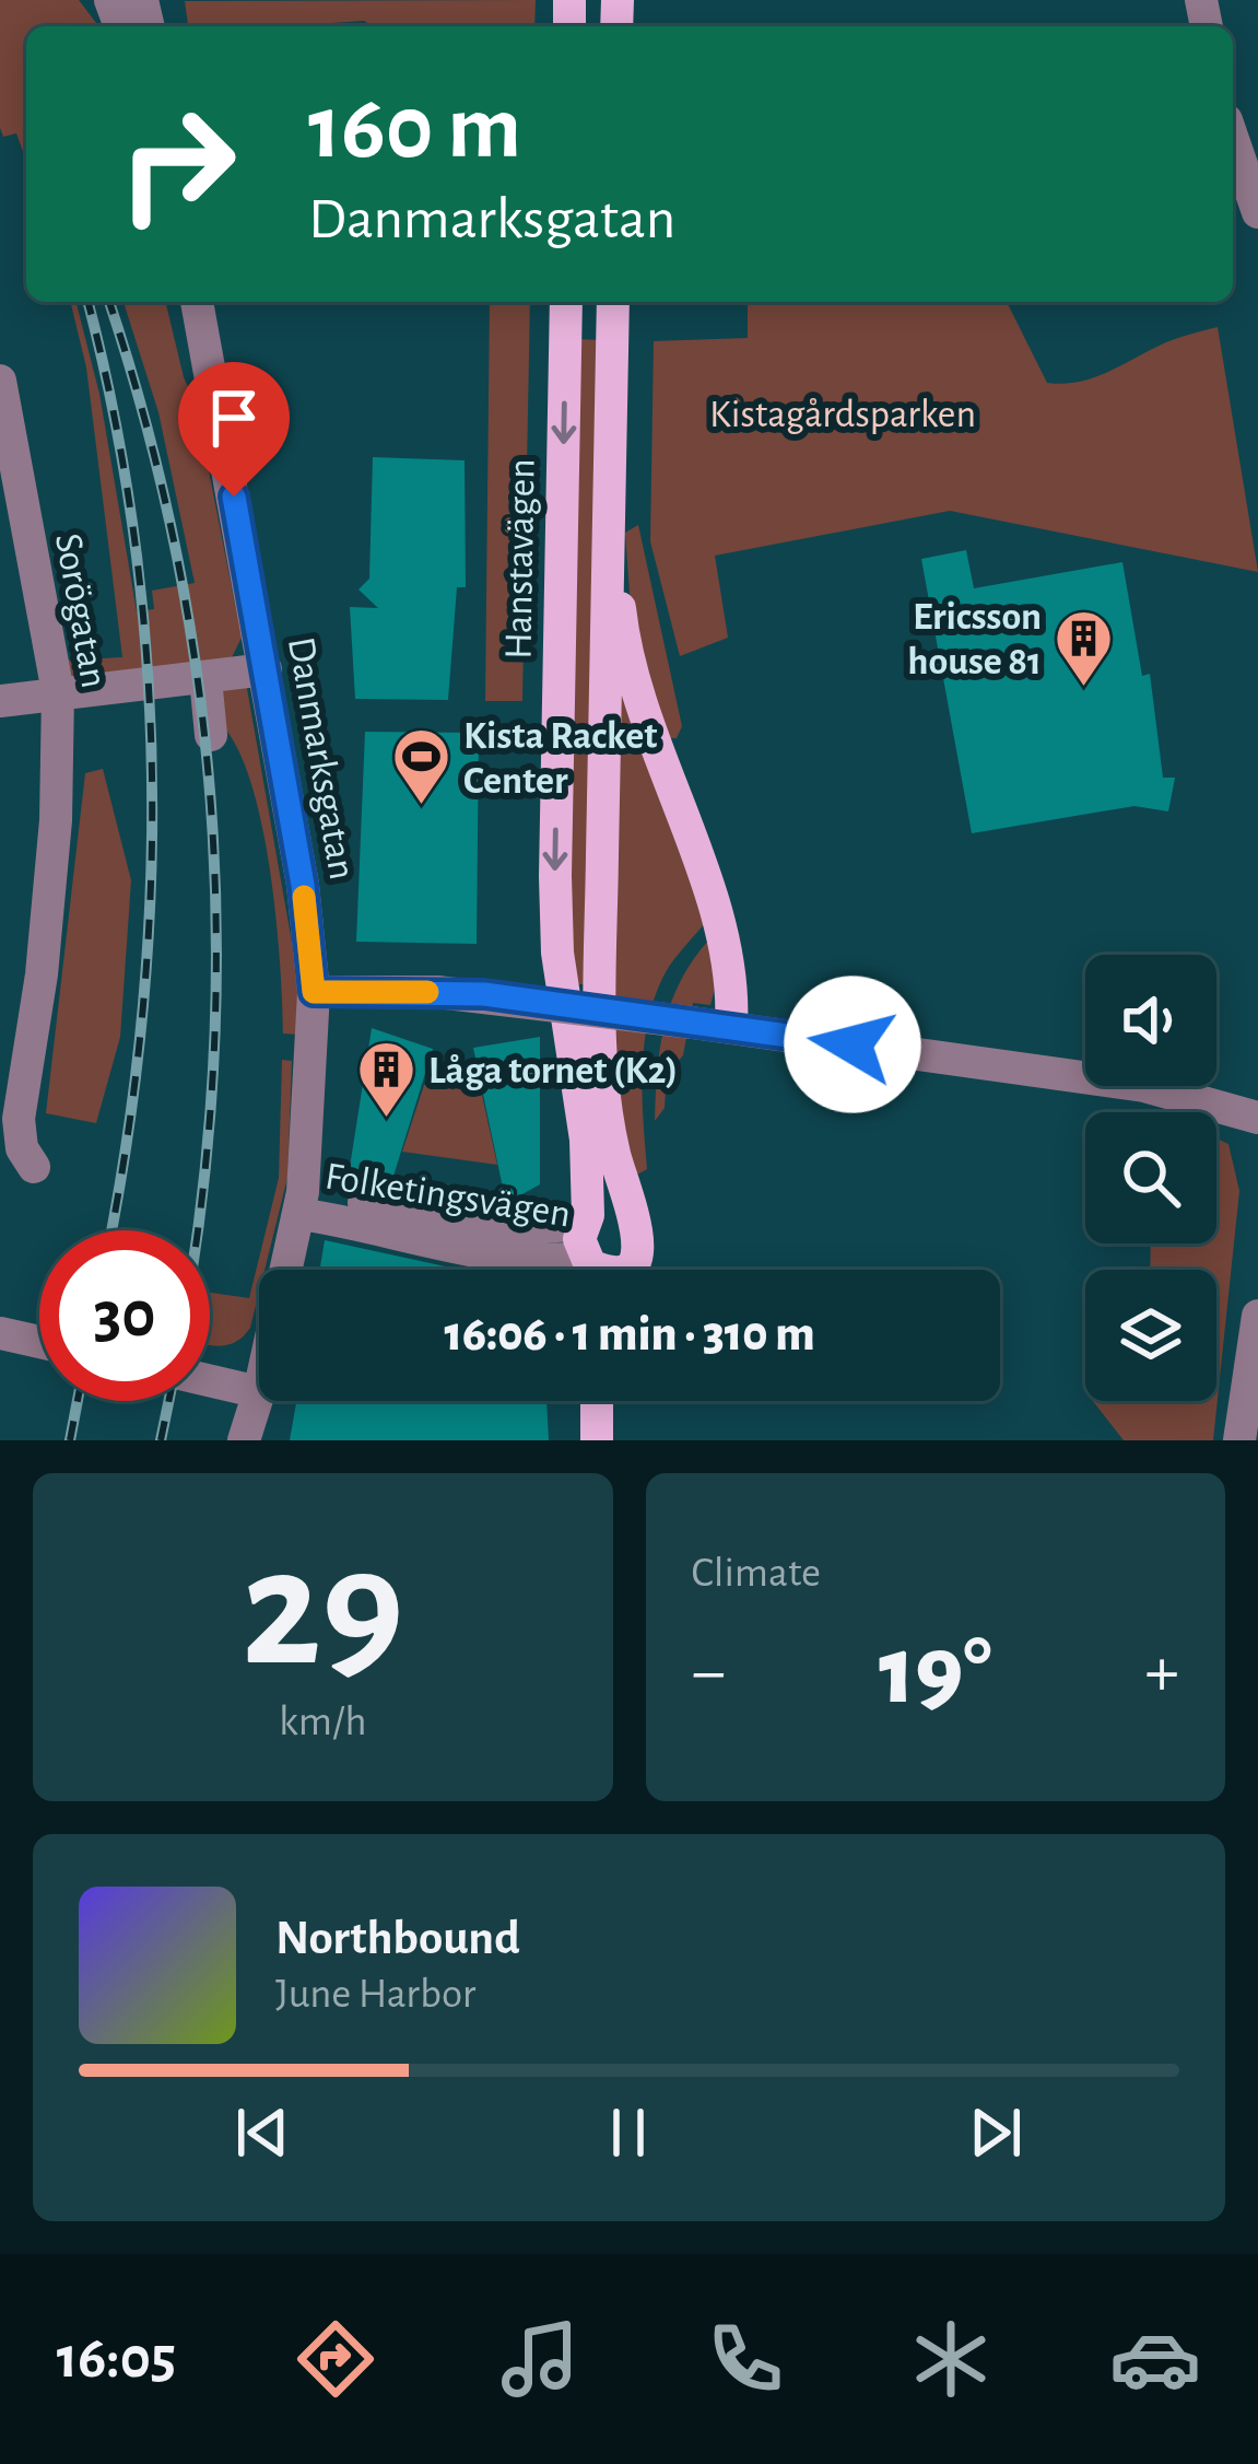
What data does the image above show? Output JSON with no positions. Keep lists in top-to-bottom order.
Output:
{
  "streets": {
    "main road": ["Hanstavägen"],
    "street": ["Sorögatan", "Danmarksgatan", "Folketingsvägen"]
  },
  "crossings": [
    ["Hanstavägen", "Folketingsvägen"],
    ["Danmarksgatan", "Folketingsvägen"]
  ],
  "parks": ["Kistagårdsparken"],
  "places": {
    "building": ["Ericsson house 81", "Låga tornet (K2)"],
    "sports": ["Kista Racket Center"]
  },
  "page": {
    "turn": ["160 m", "Danmarksgatan"],
    "limit": "30",
    "trip": "16:06 · 1 min · 310 m",
    "tile": [
      ["29", "km/h"],
      "Climate"
    ],
    "heat": ["−", "19°", "+"],
    "song": ["Northbound", "June Harbor"],
    "tabs": "16:05"
  }
}
